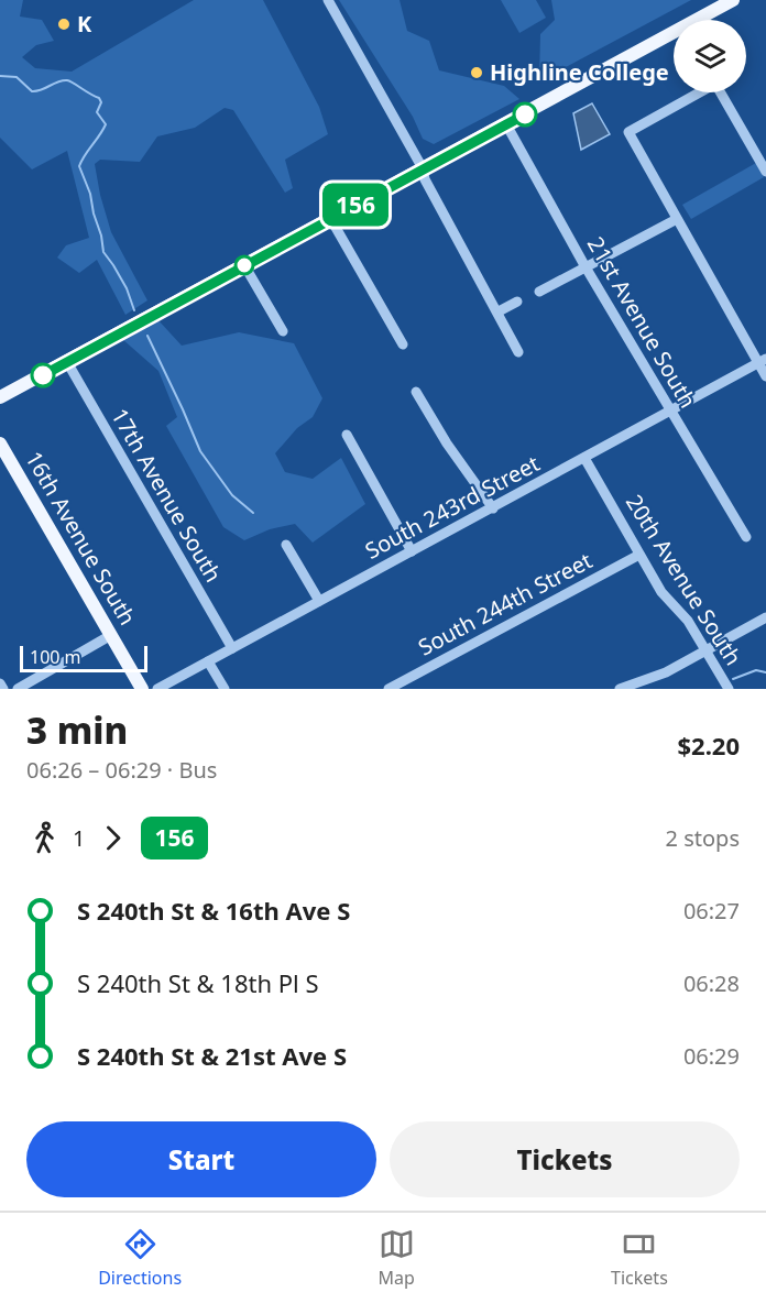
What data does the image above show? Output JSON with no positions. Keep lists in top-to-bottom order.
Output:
{
  "streets": {
    "main road": ["16th Avenue South"],
    "street": [
      "21st Avenue South",
      "17th Avenue South",
      "South 243rd Street",
      "20th Avenue South",
      "South 244th Street"
    ]
  },
  "crossings": [
    ["21st Avenue South", "South 243rd Street"],
    ["17th Avenue South", "South 243rd Street"],
    ["South 243rd Street", "20th Avenue South"],
    ["20th Avenue South", "South 244th Street"]
  ],
  "places": ["K", "Highline College"],
  "lines": ["bus line 156"],
  "scale_bar": "100 m",
  "page": {
    "on_map": "156",
    "scale": "100 m",
    "heading": ["3 min", "06:26 – 06:29 · Bus", "$2.20"],
    "legs": ["1", "156", "2 stops"],
    "list": [
      {
        "name": "S 240th St & 16th Ave S",
        "value": "06:27"
      },
      {
        "name": "S 240th St & 18th Pl S",
        "value": "06:28"
      },
      {
        "name": "S 240th St & 21st Ave S",
        "value": "06:29"
      }
    ],
    "buttons": ["Start", "Tickets"],
    "tabs": ["Directions", "Map", "Tickets"]
  }
}
